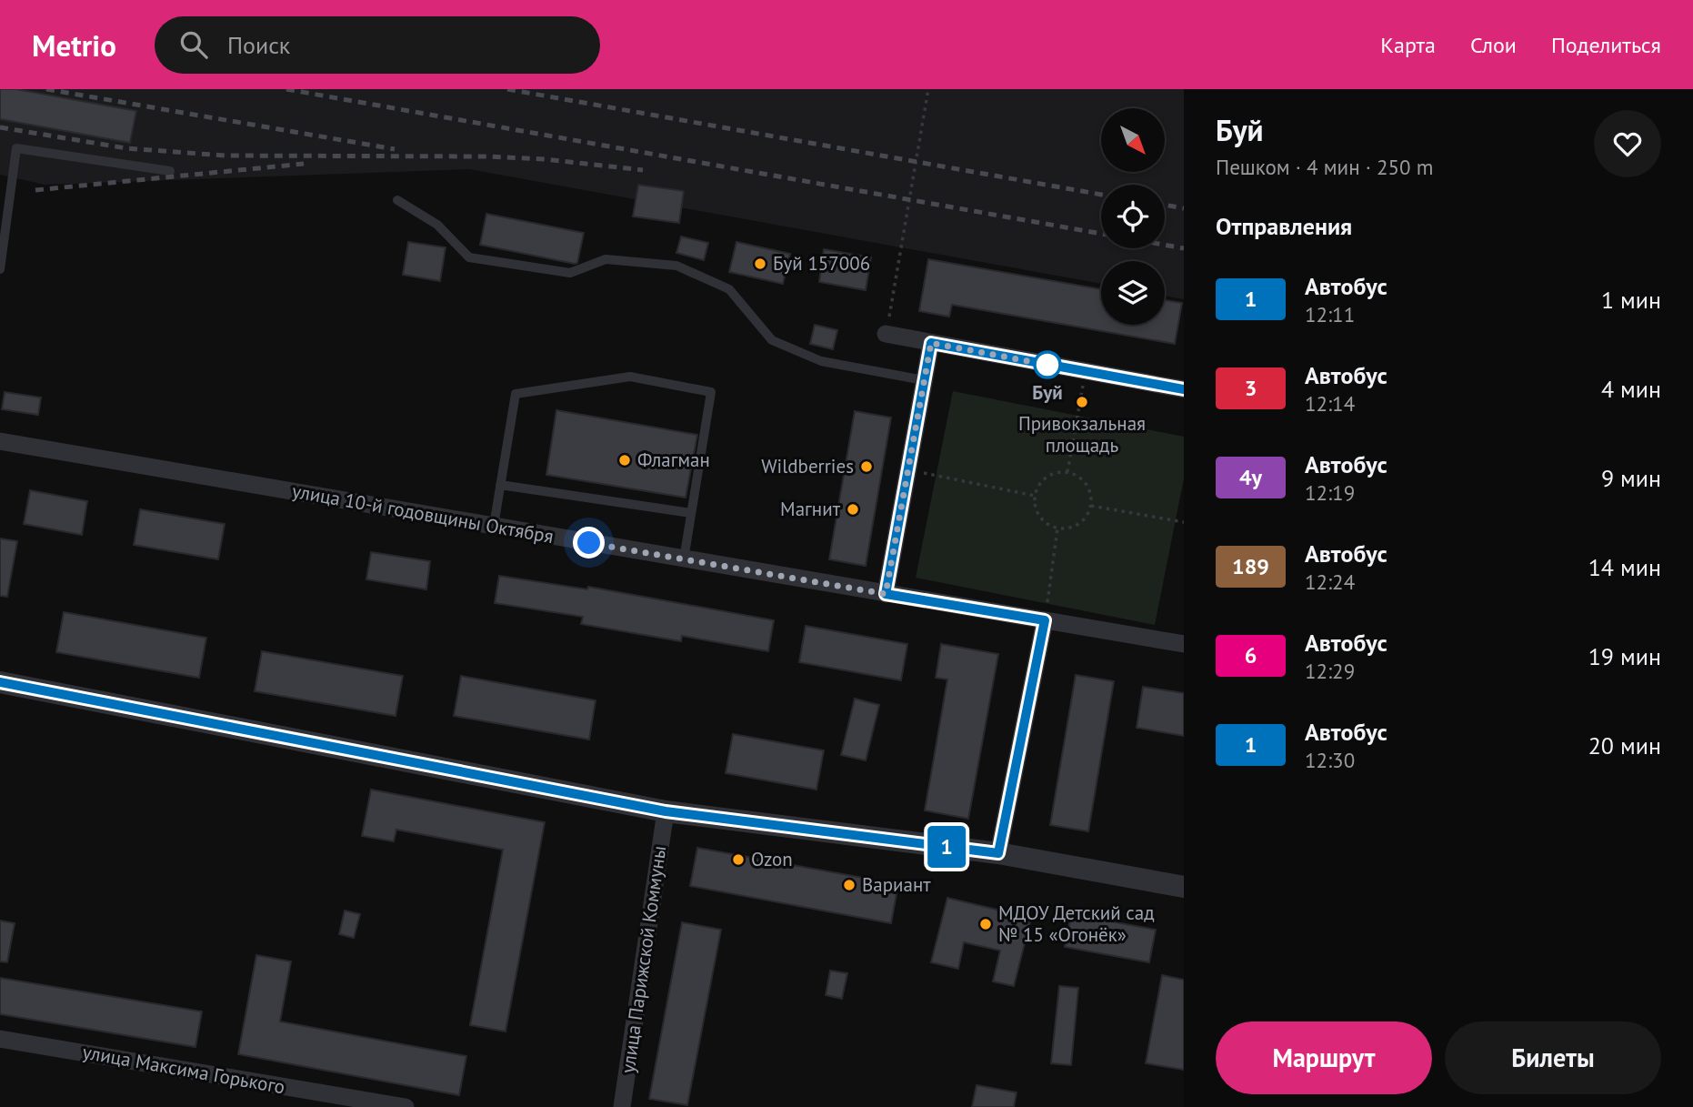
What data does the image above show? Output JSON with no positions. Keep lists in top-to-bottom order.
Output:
{
  "streets": {
    "street": ["улица 10-й годовщины Октября", "улица Парижской Коммуны", "улица Максима Горького"]
  },
  "places": [
    "Буй 157006",
    "Буй",
    "Привокзальная площадь",
    "Флагман",
    "Wildberries",
    "Магнит",
    "Ozon",
    "Вариант",
    "МДОУ Детский сад № 15 «Огонёк»"
  ],
  "lines": ["bus line 1"],
  "north": "bottom right",
  "page": {
    "header": "Metrio",
    "search": "Поиск",
    "nav": ["Карта", "Слои", "Поделиться"],
    "on_map": "1",
    "heading": [
      ["Буй", "Пешком · 4 мин · 250 m"],
      "Отправления"
    ],
    "list": [
      {
        "mark": "1",
        "name": "Автобус",
        "note": "12:11",
        "value": "1 мин"
      },
      {
        "mark": "3",
        "name": "Автобус",
        "note": "12:14",
        "value": "4 мин"
      },
      {
        "mark": "4у",
        "name": "Автобус",
        "note": "12:19",
        "value": "9 мин"
      },
      {
        "mark": "189",
        "name": "Автобус",
        "note": "12:24",
        "value": "14 мин"
      },
      {
        "mark": "6",
        "name": "Автобус",
        "note": "12:29",
        "value": "19 мин"
      },
      {
        "mark": "1",
        "name": "Автобус",
        "note": "12:30",
        "value": "20 мин"
      }
    ],
    "buttons": ["Маршрут", "Билеты"]
  }
}
